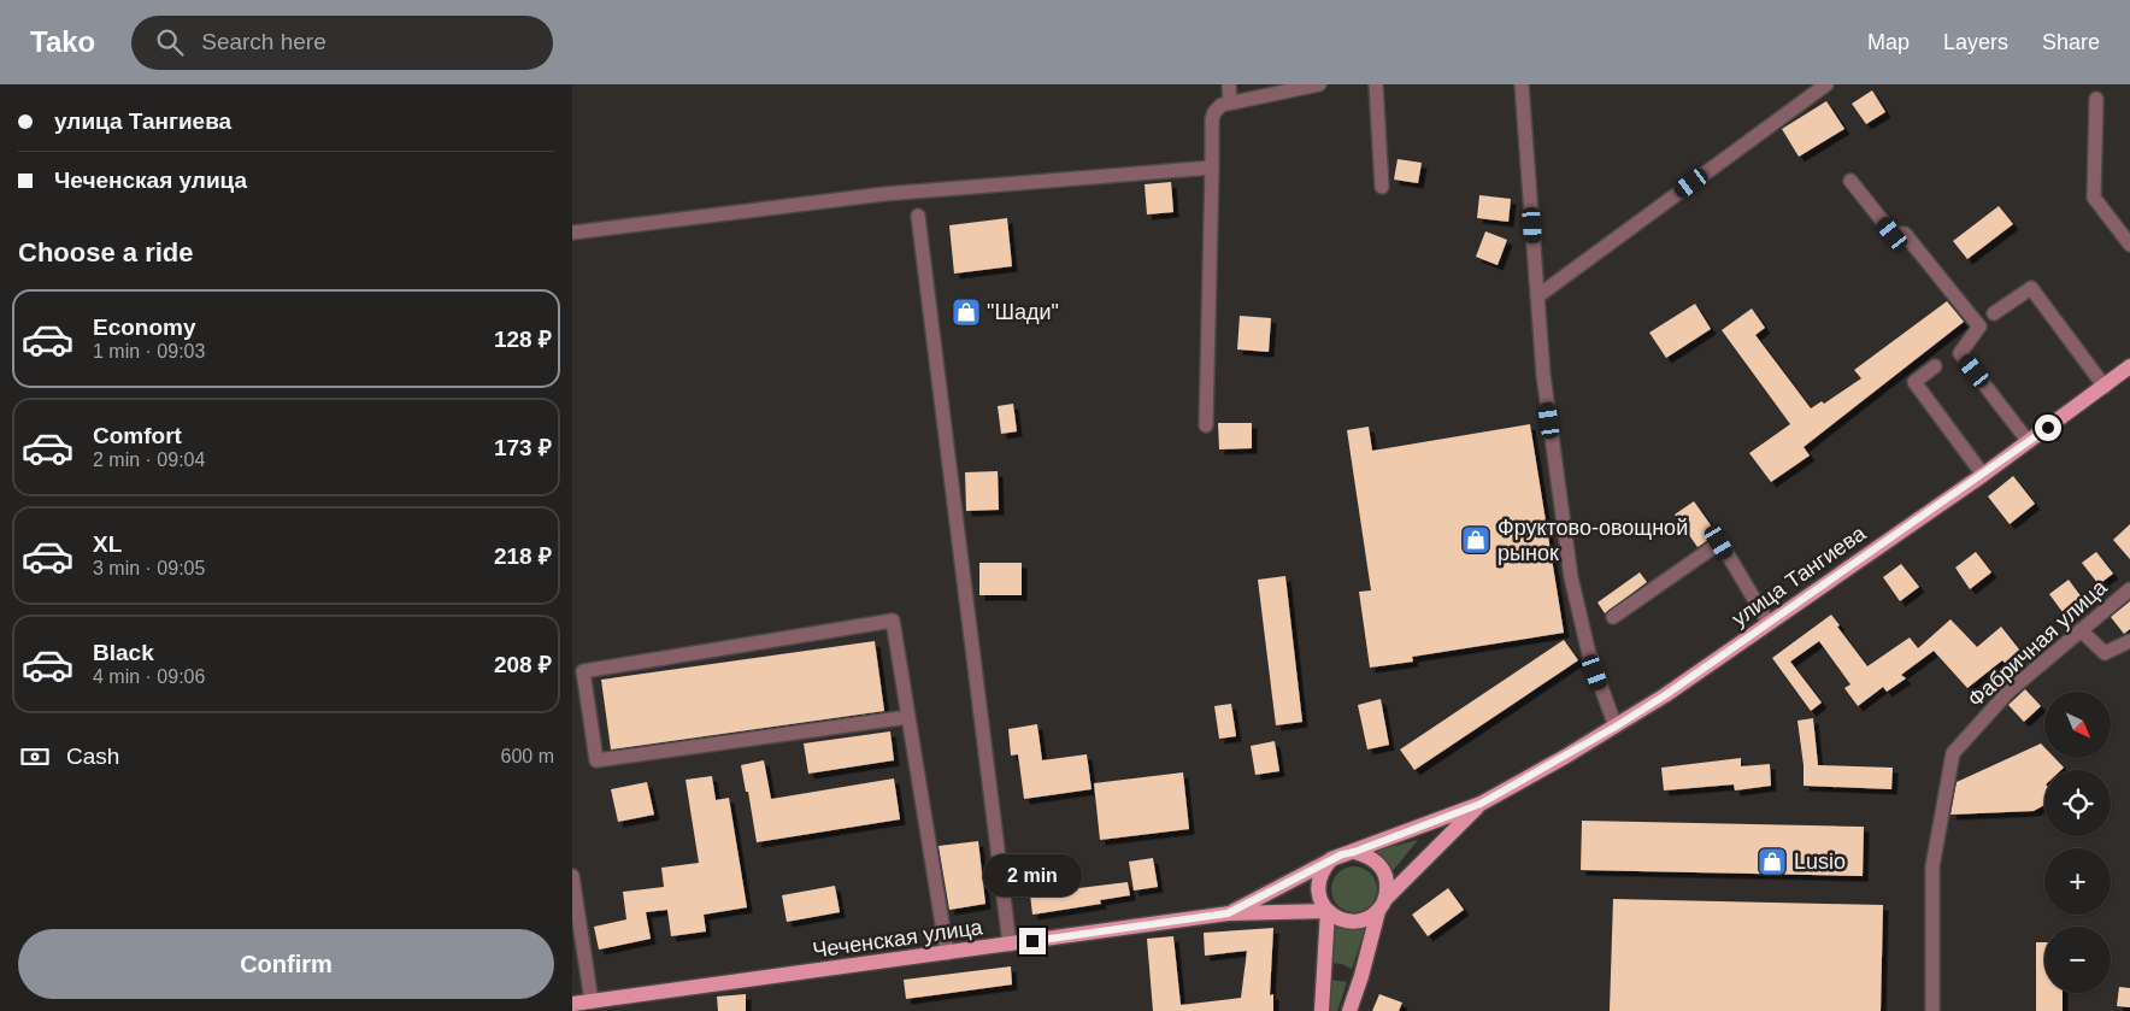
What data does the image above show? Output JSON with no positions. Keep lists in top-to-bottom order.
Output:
{
  "streets": {
    "main road": ["улица Тангиева", "Чеченская улица"],
    "street": ["Фабричная улица"]
  },
  "places": {
    "shop": ["\"Шади\"", "Фруктово-овощной рынок", "Lusio"]
  },
  "north": "bottom right",
  "page": {
    "header": "Tako",
    "search": "Search here",
    "nav": ["Map", "Layers", "Share"],
    "banner": ["улица Тангиева", "Чеченская улица"],
    "heading": "Choose a ride",
    "list": [
      {
        "name": "Economy",
        "note": "1 min · 09:03",
        "value": "128 ₽"
      },
      {
        "name": "Comfort",
        "note": "2 min · 09:04",
        "value": "173 ₽"
      },
      {
        "name": "XL",
        "note": "3 min · 09:05",
        "value": "218 ₽"
      },
      {
        "name": "Black",
        "note": "4 min · 09:06",
        "value": "208 ₽"
      }
    ],
    "map_buttons": ["+", "−"],
    "pay": ["Cash", "600 m"],
    "bubble": "2 min",
    "buttons": "Confirm"
  }
}
